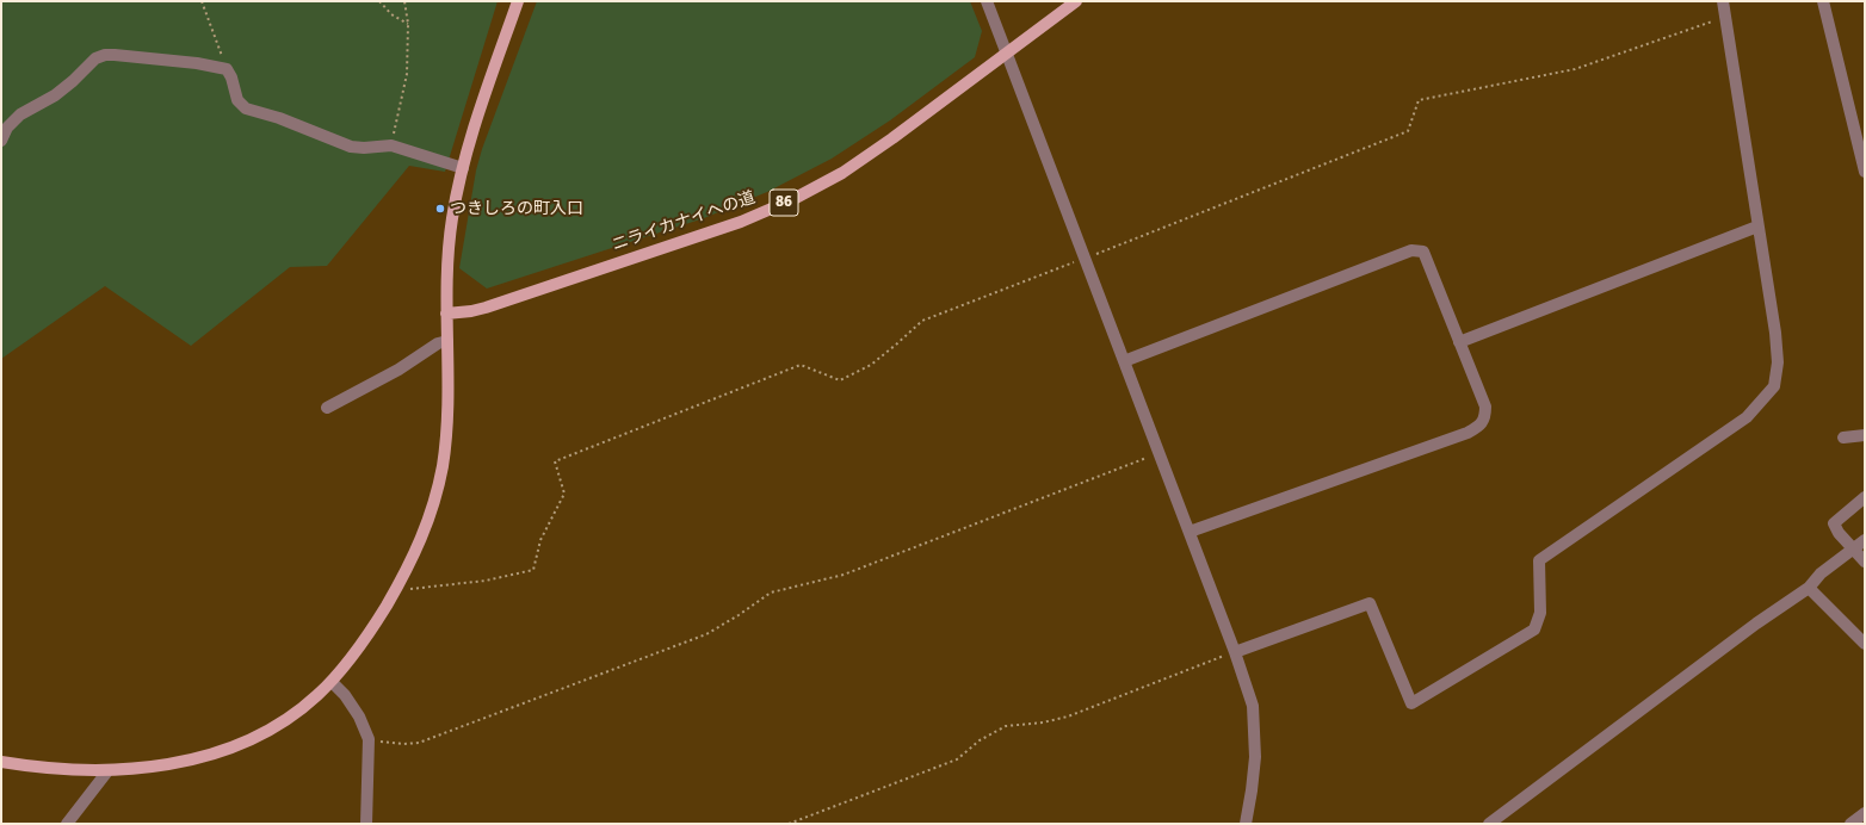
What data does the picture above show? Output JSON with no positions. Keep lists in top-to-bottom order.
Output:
{
  "streets": {
    "main road": ["86", "ニライカナイへの道"]
  },
  "places": ["つきしろの町入口"]
}
